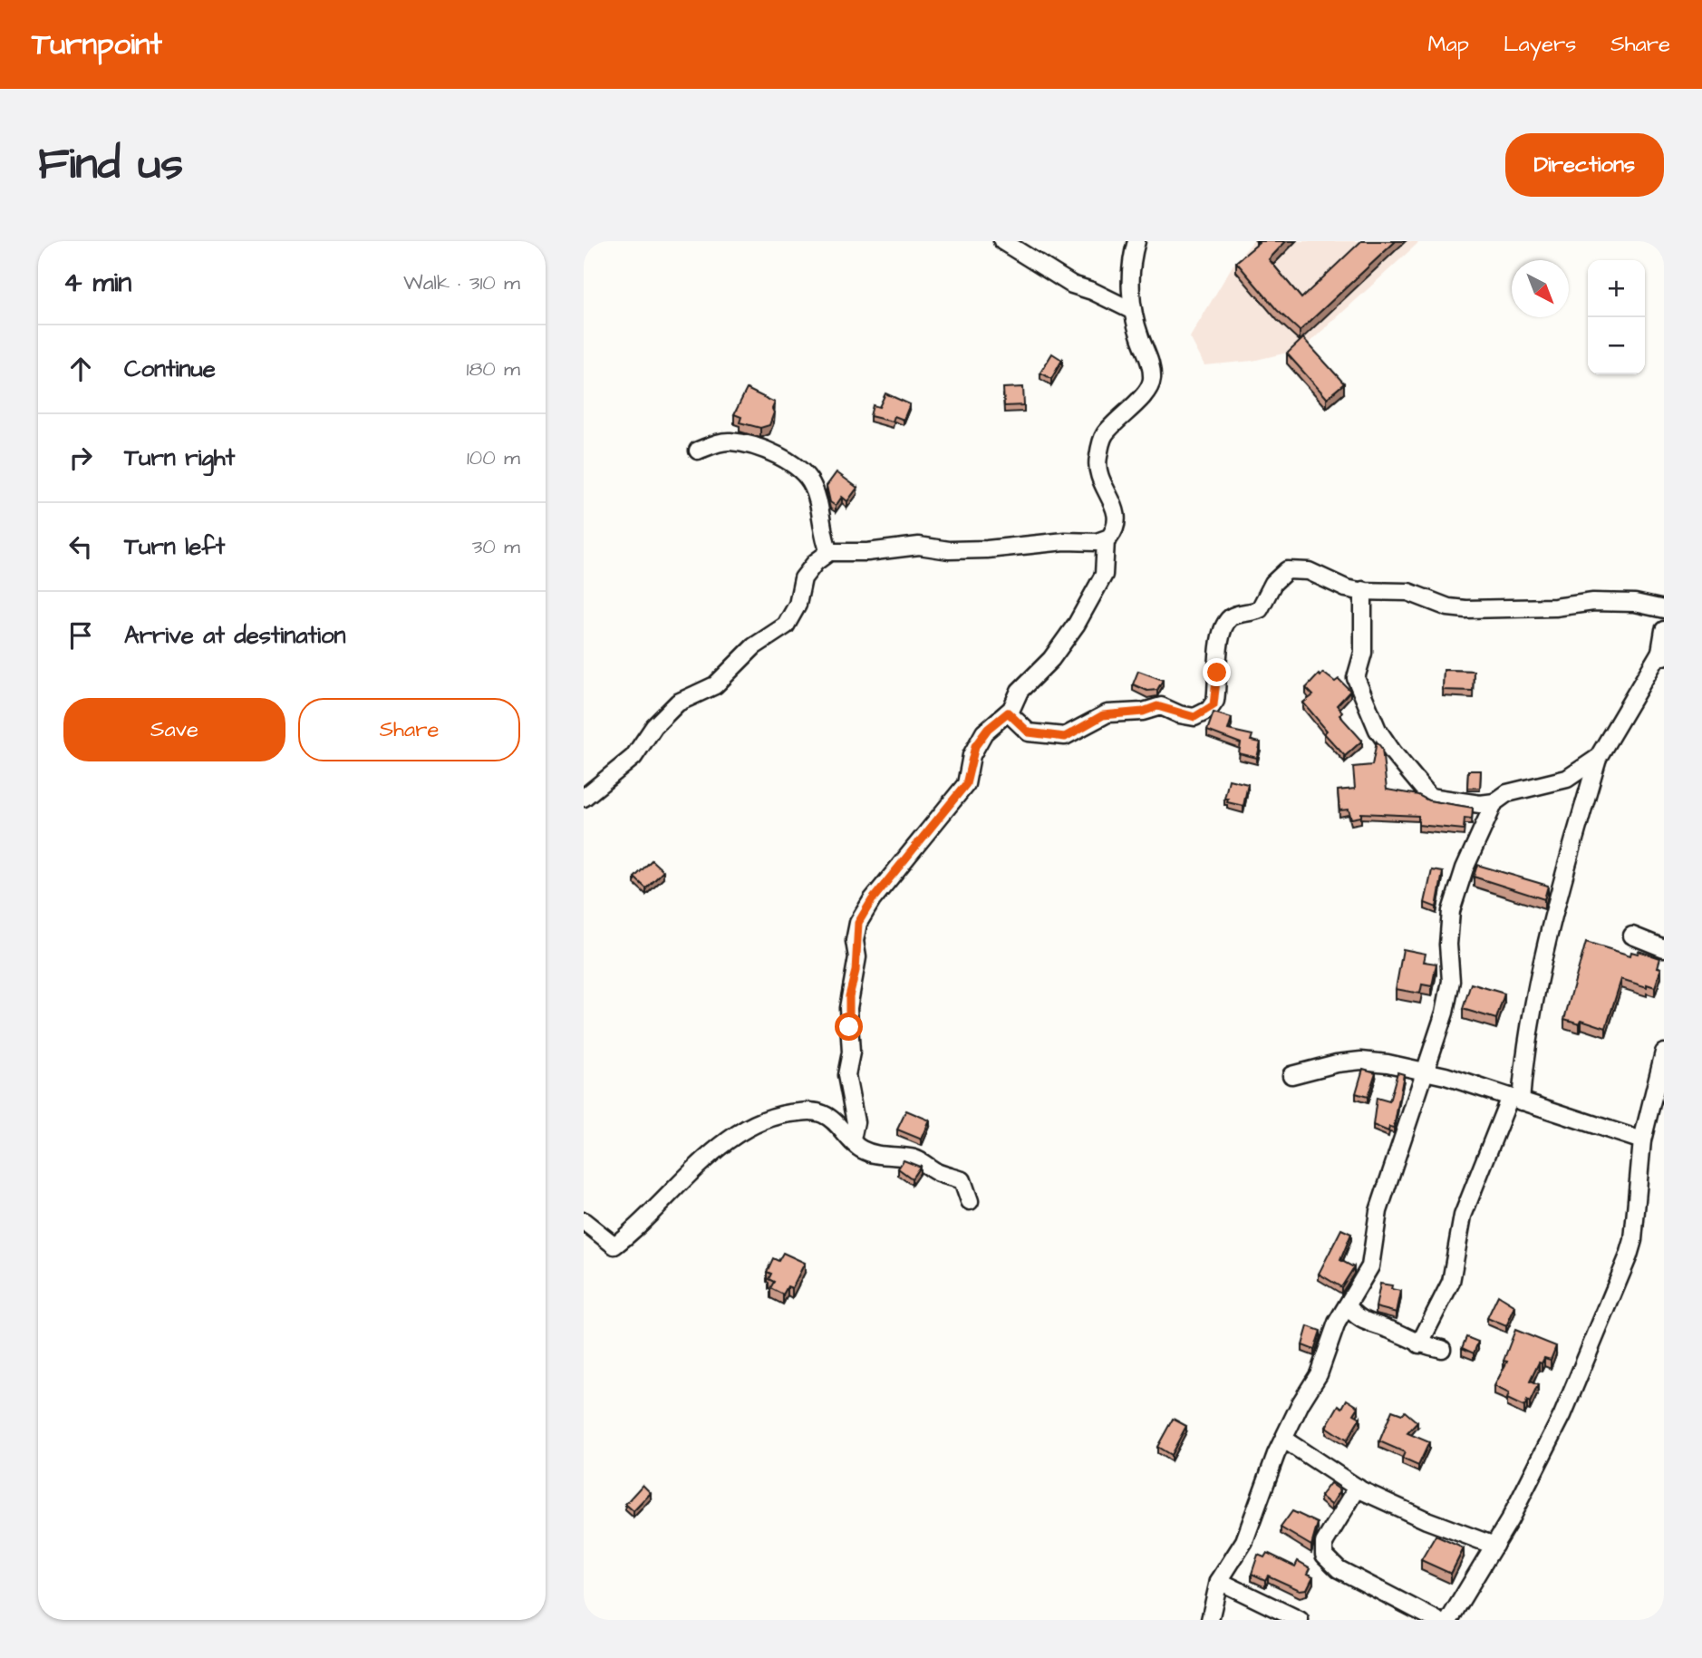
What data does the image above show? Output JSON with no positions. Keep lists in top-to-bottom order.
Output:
{
  "north": "bottom right",
  "page": {
    "header": "Turnpoint",
    "nav": ["Map", "Layers", "Share"],
    "buttons": [
      "Directions",
      ["Save", "Share"]
    ],
    "title": "Find us",
    "heading": ["4 min", "Walk · 310 m"],
    "map_buttons": ["+", "−"],
    "list": [
      ["Continue", "180 m"],
      ["Turn right", "100 m"],
      ["Turn left", "30 m"],
      "Arrive at destination"
    ]
  }
}
